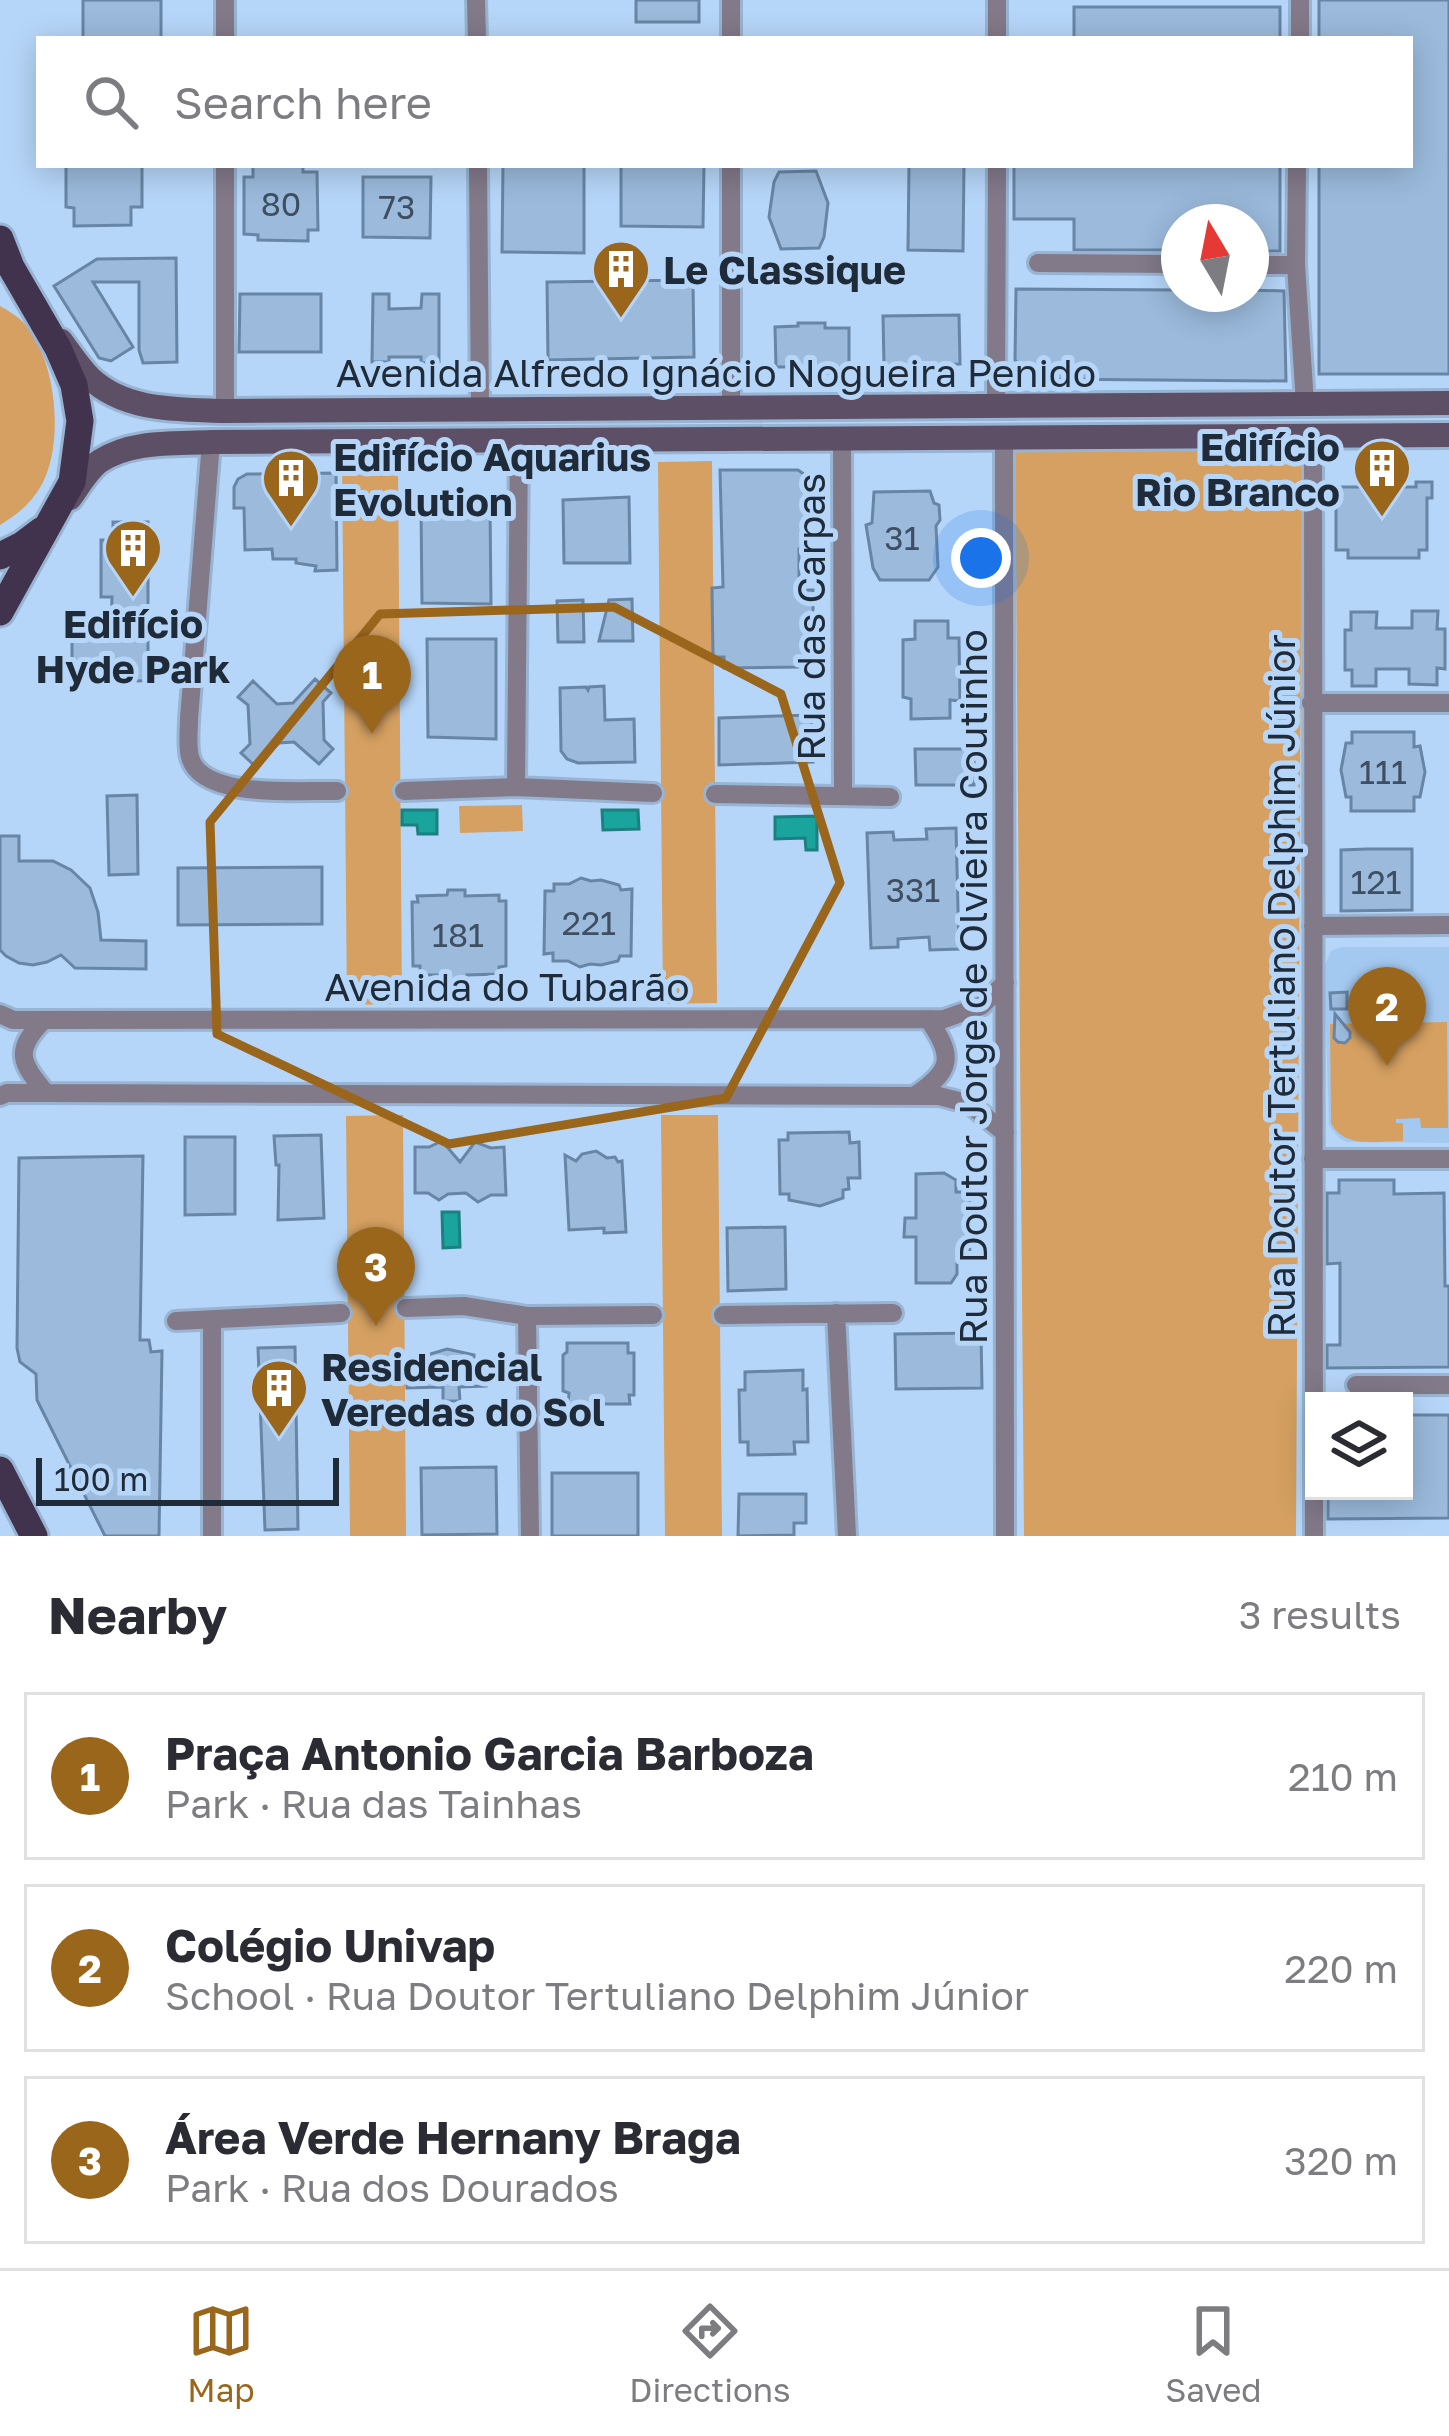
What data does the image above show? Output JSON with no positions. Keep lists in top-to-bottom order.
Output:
{
  "streets": {
    "street": [
      "Avenida Alfredo Ignácio Nogueira Penido",
      "Rua das Carpas",
      "Avenida do Tubarão",
      "Rua Doutor Tertuliano Delphim Júnior",
      "Rua Doutor Jorge de Olvieira Coutinho"
    ]
  },
  "crossings": [
    ["Avenida Alfredo Ignácio Nogueira Penido", "Rua das Carpas"],
    ["Avenida Alfredo Ignácio Nogueira Penido", "Rua Doutor Tertuliano Delphim Júnior"],
    ["Avenida Alfredo Ignácio Nogueira Penido", "Rua Doutor Jorge de Olvieira Coutinho"],
    ["Avenida do Tubarão", "Rua Doutor Jorge de Olvieira Coutinho"]
  ],
  "places": {
    "building": [
      "Le Classique",
      "Edifício Rio Branco",
      "Edifício Aquarius Evolution",
      "Edifício Hyde Park",
      "Residencial Veredas do Sol"
    ]
  },
  "house_numbers": [
    "80",
    "73",
    "31",
    "111",
    "121",
    "331",
    "221",
    "181"
  ],
  "scale_bar": "100 m",
  "north": "top",
  "page": {
    "search": "Search here",
    "pins": ["1", "2", "3"],
    "scale": "100 m",
    "heading": ["Nearby", "3 results"],
    "list": [
      {
        "mark": "1",
        "name": "Praça Antonio Garcia Barboza",
        "note": "Park · Rua das Tainhas",
        "value": "210 m"
      },
      {
        "mark": "2",
        "name": "Colégio Univap",
        "note": "School · Rua Doutor Tertuliano Delphim Júnior",
        "value": "220 m"
      },
      {
        "mark": "3",
        "name": "Área Verde Hernany Braga",
        "note": "Park · Rua dos Dourados",
        "value": "320 m"
      }
    ],
    "nav": ["Map", "Directions", "Saved"]
  }
}
